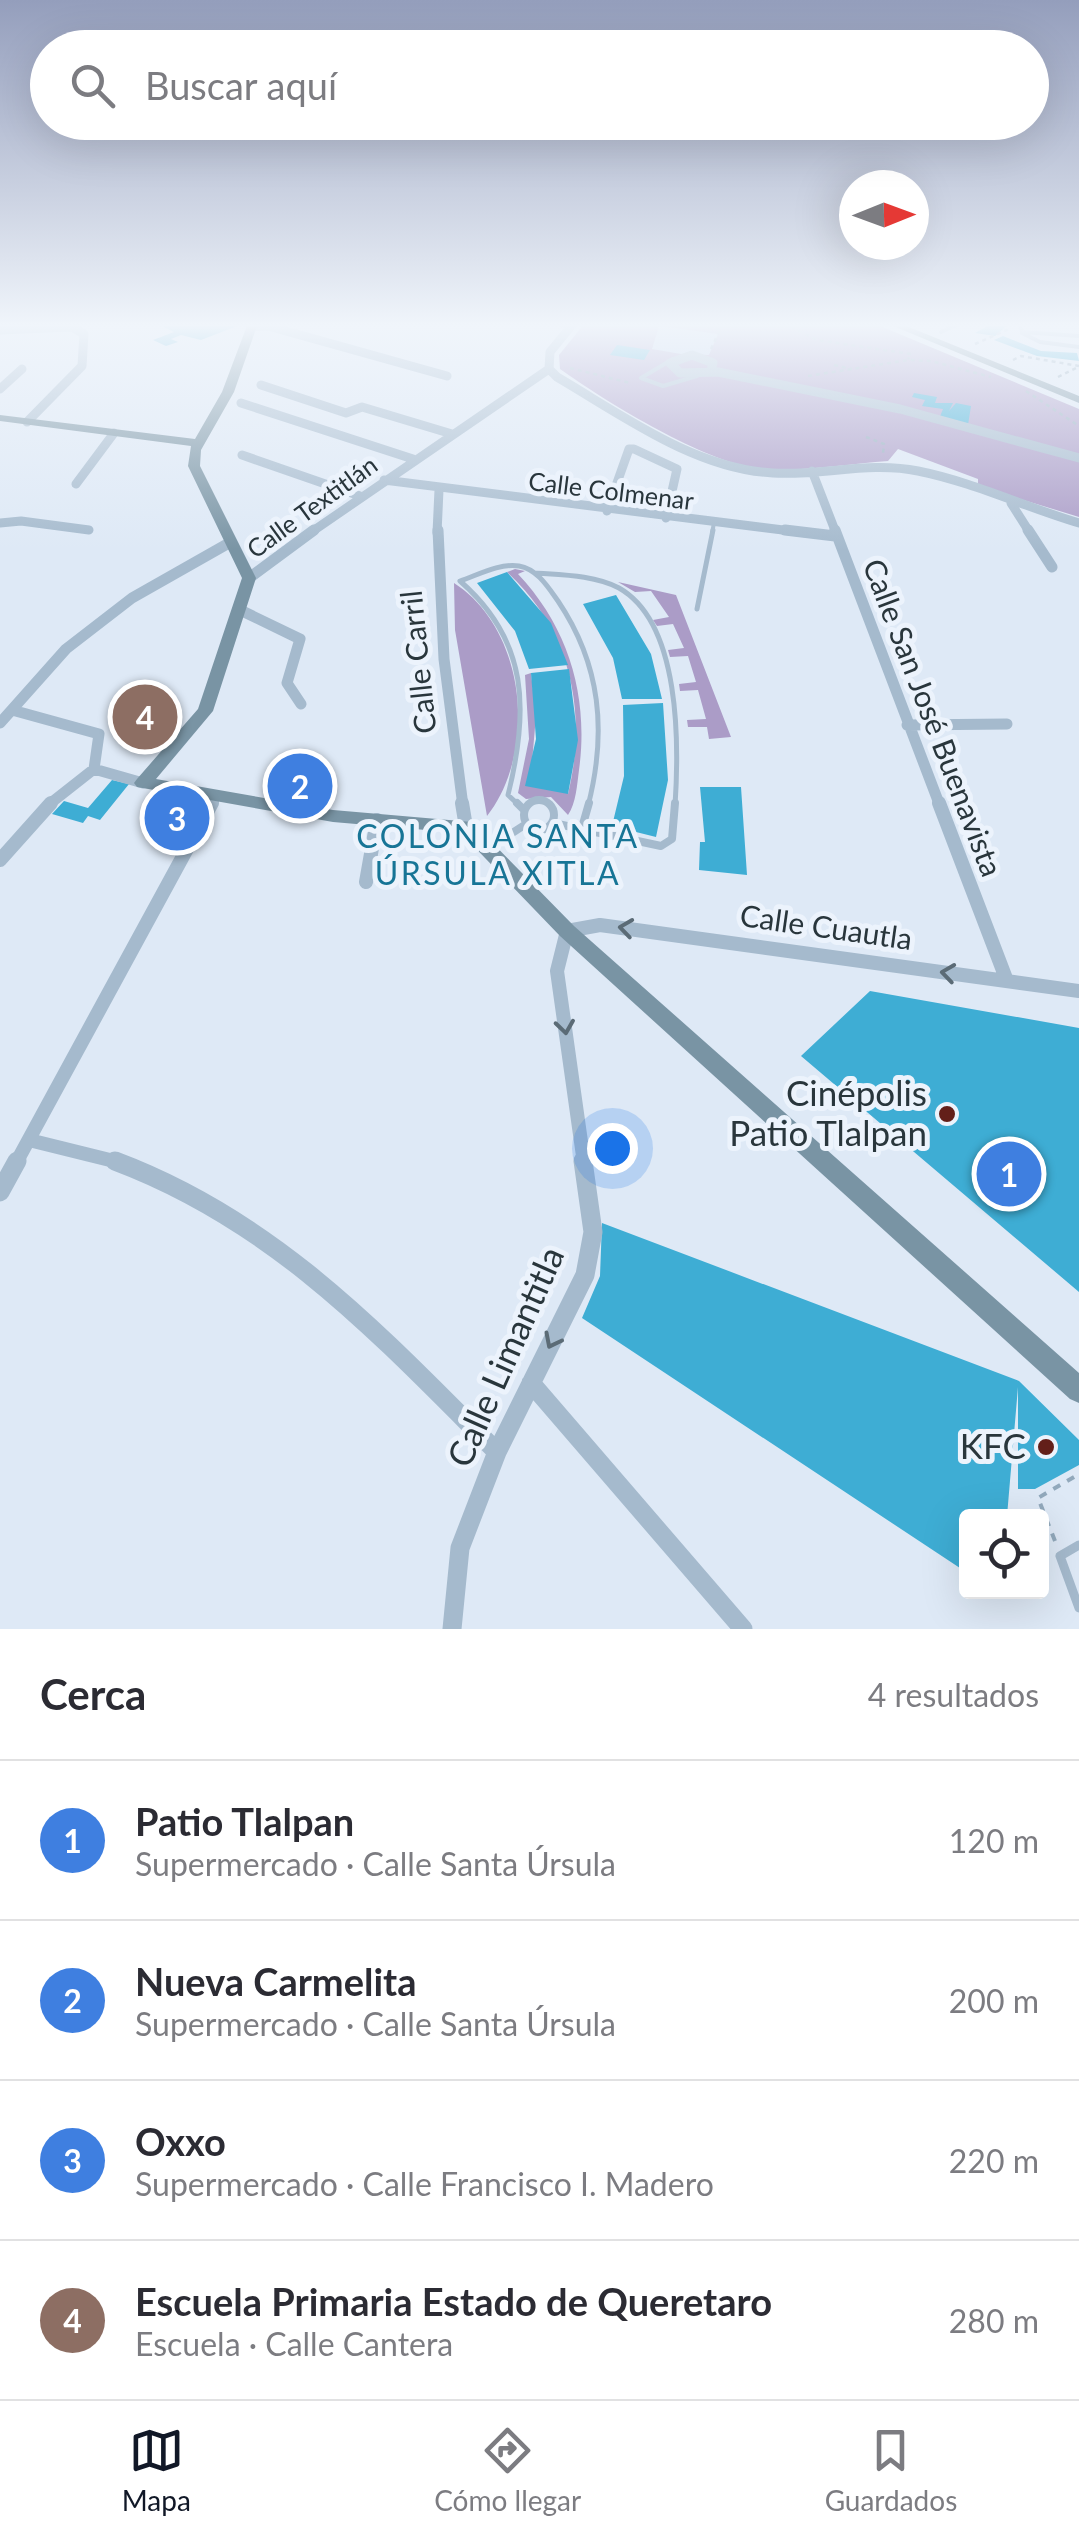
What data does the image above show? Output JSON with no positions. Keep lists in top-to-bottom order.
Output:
{
  "streets": {
    "street": [
      "Calle Colmenar",
      "Calle Textitlán",
      "Calle Carril",
      "Calle San José Buenavista",
      "Calle Cuautla",
      "Calle Limantitla"
    ]
  },
  "crossings": [
    ["Calle Colmenar", "Calle Textitlán"],
    ["Calle Colmenar", "Calle Carril"],
    ["Calle Colmenar", "Calle San José Buenavista"],
    ["Calle San José Buenavista", "Calle Cuautla"],
    ["Calle Cuautla", "Calle Limantitla"]
  ],
  "one_way": ["Calle Cuautla", "Calle Limantitla"],
  "districts": ["COLONIA SANTA ÚRSULA XITLA"],
  "places": ["Cinépolis Patio Tlalpan", "KFC"],
  "north": "right",
  "page": {
    "search": "Buscar aquí",
    "pins": [
      "4",
      "2",
      "3",
      "1"
    ],
    "heading": ["Cerca", "4 resultados"],
    "list": [
      {
        "mark": "1",
        "name": "Patio Tlalpan",
        "note": "Supermercado · Calle Santa Úrsula",
        "value": "120 m"
      },
      {
        "mark": "2",
        "name": "Nueva Carmelita",
        "note": "Supermercado · Calle Santa Úrsula",
        "value": "200 m"
      },
      {
        "mark": "3",
        "name": "Oxxo",
        "note": "Supermercado · Calle Francisco I. Madero",
        "value": "220 m"
      },
      {
        "mark": "4",
        "name": "Escuela Primaria Estado de Queretaro",
        "note": "Escuela · Calle Cantera",
        "value": "280 m"
      }
    ],
    "nav": ["Mapa", "Cómo llegar", "Guardados"]
  }
}
